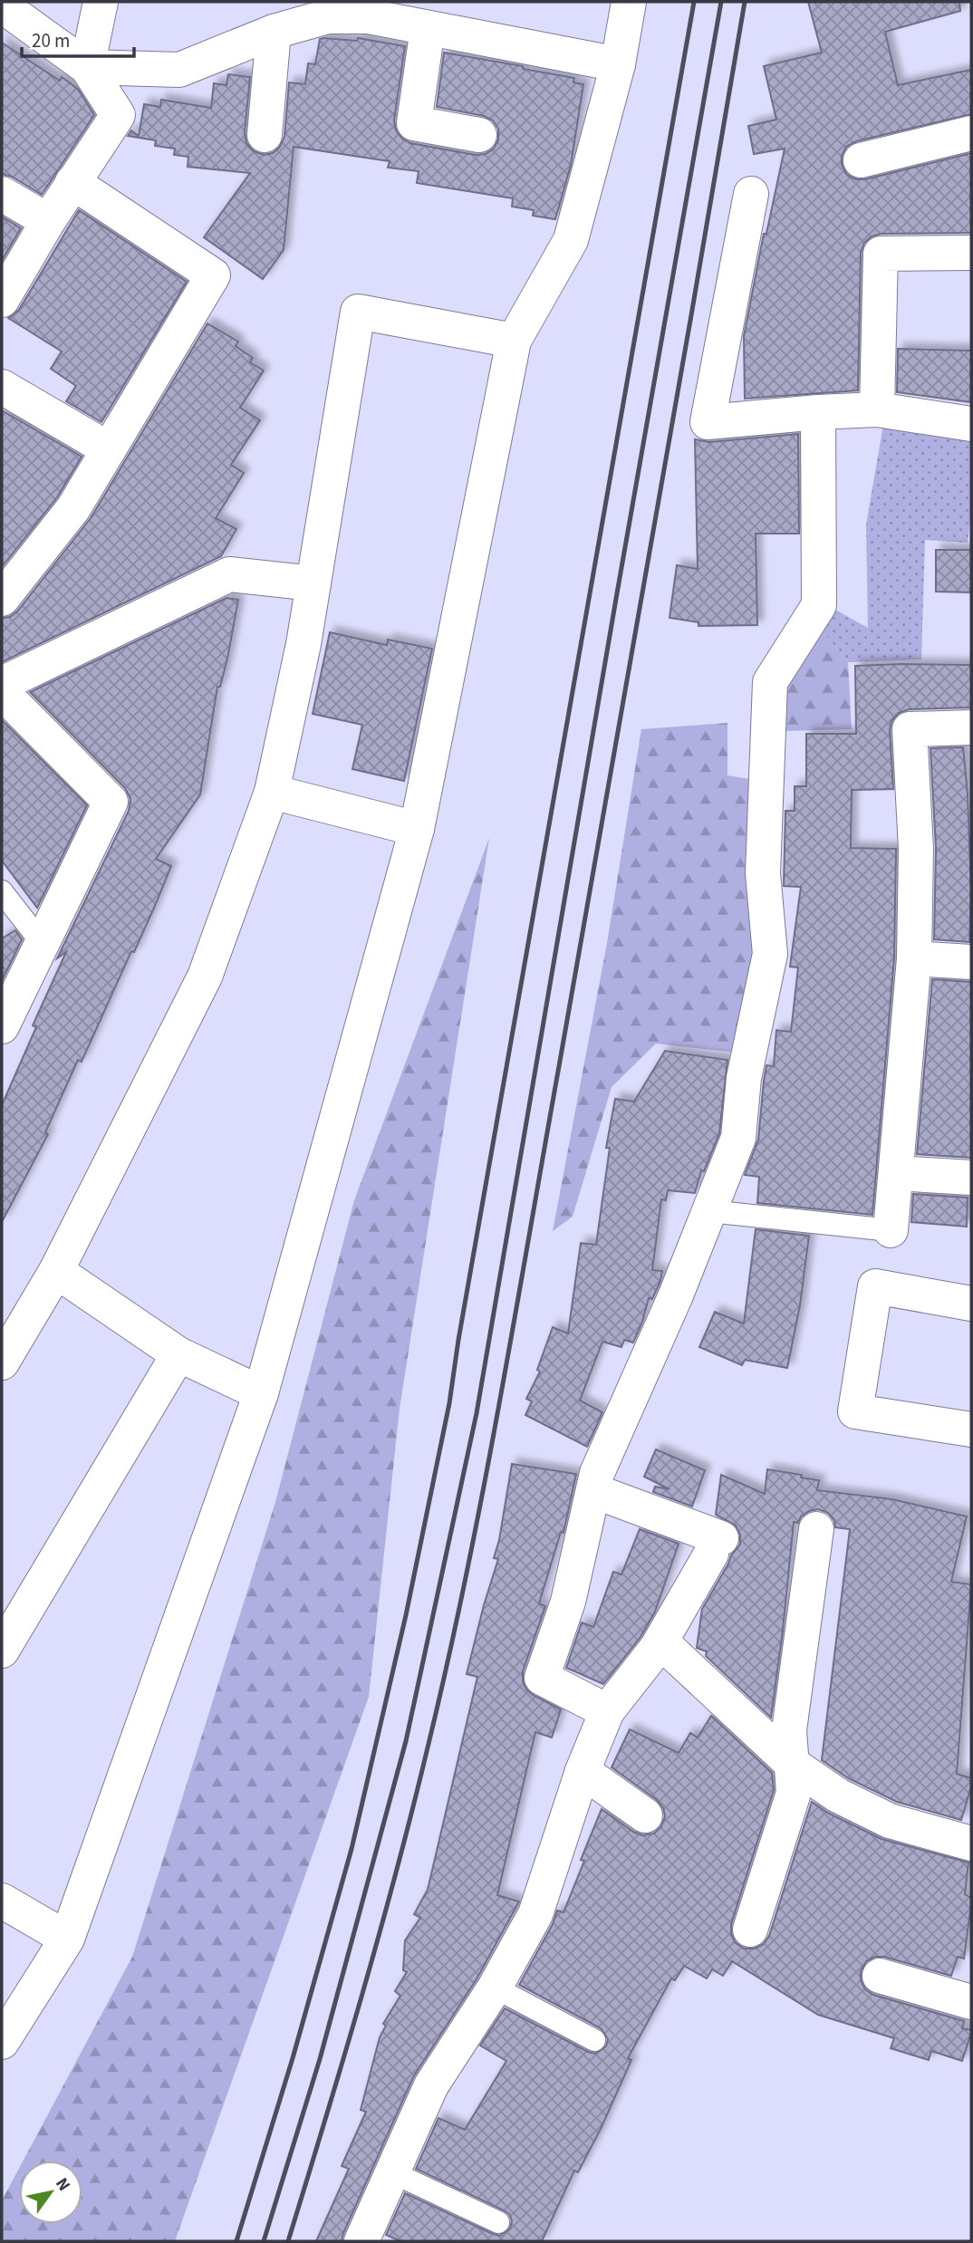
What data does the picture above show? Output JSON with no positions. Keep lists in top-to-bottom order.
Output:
{
  "scale_bar": "20 m",
  "north": "top right"
}
